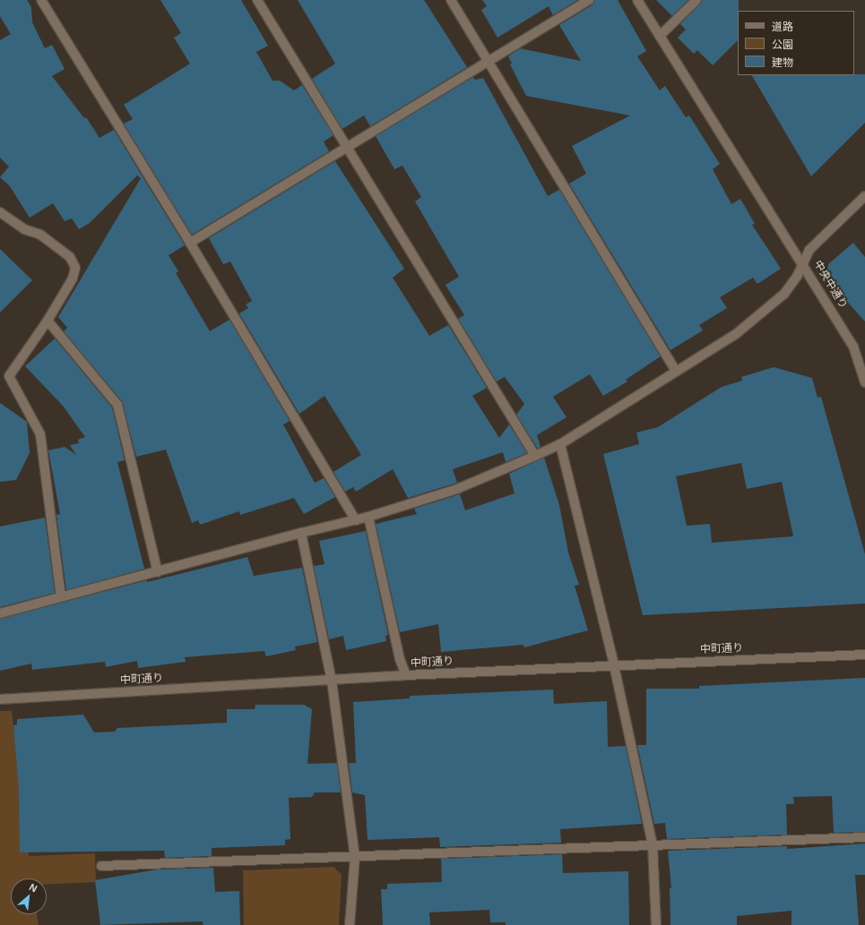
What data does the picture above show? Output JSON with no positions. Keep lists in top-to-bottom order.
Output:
{
  "streets": {
    "street": ["中央中通り", "中町通り"]
  },
  "legend": ["道路", "公園", "建物"],
  "north": "top right"
}
